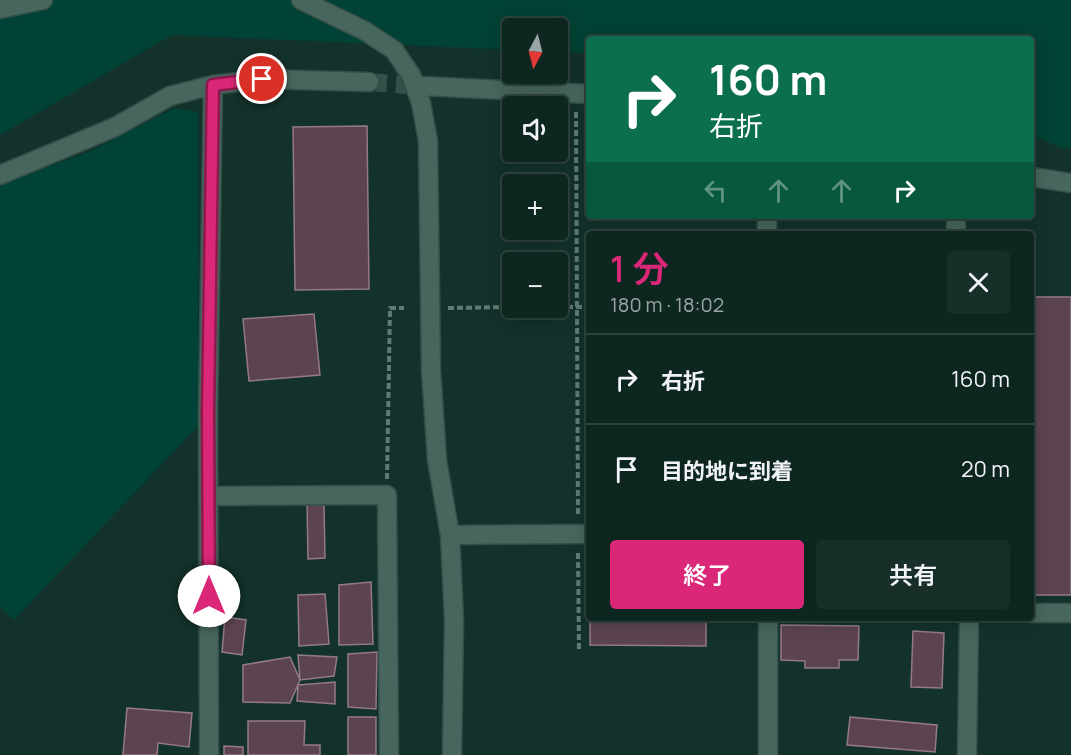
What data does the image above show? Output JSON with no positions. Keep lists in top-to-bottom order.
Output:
{
  "north": "bottom",
  "page": {
    "map_buttons": ["+", "−"],
    "turn": ["160 m", "右折"],
    "heading": ["1 分", "180 m · 18:02"],
    "list": [
      {
        "name": "右折",
        "value": "160 m"
      },
      {
        "name": "目的地に到着",
        "value": "20 m"
      }
    ],
    "buttons": ["終了", "共有"]
  }
}
